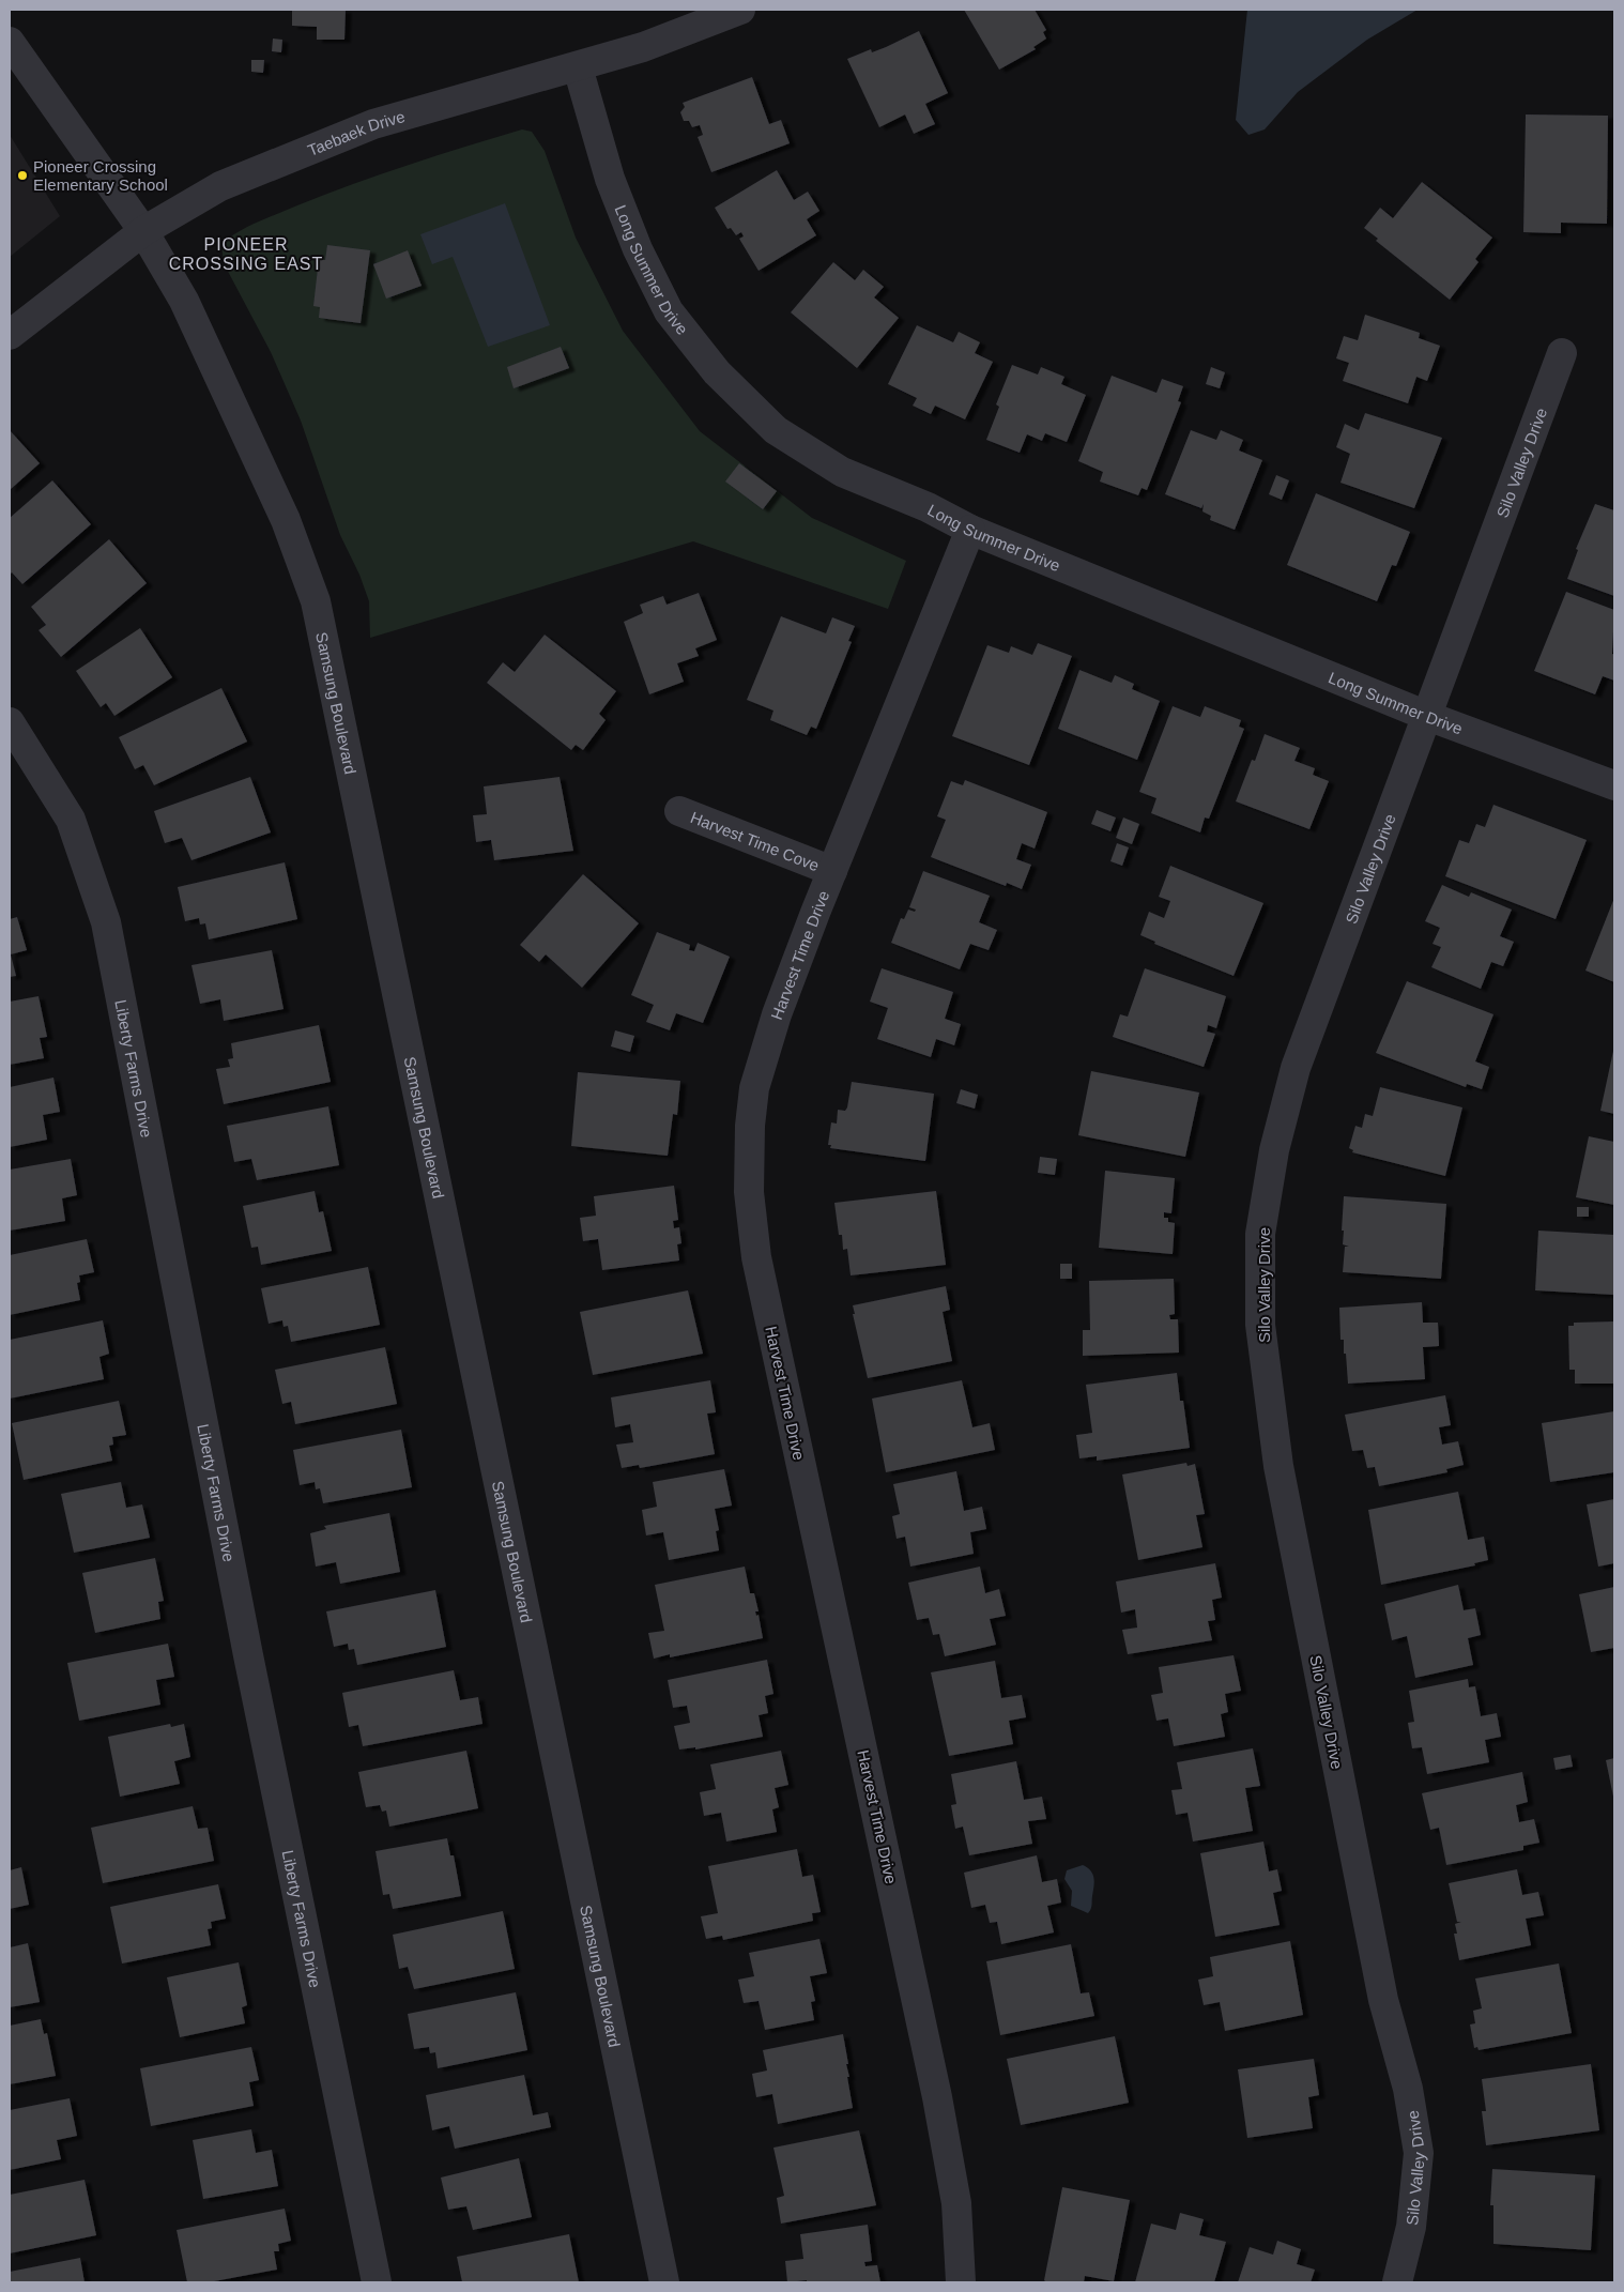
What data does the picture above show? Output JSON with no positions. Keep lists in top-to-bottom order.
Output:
{
  "streets": {
    "street": [
      "Taebaek Drive",
      "Long Summer Drive",
      "Silo Valley Drive",
      "Samsung Boulevard",
      "Harvest Time Cove",
      "Harvest Time Drive",
      "Liberty Farms Drive"
    ]
  },
  "crossings": [
    ["Taebaek Drive", "Long Summer Drive"],
    ["Taebaek Drive", "Samsung Boulevard"],
    ["Long Summer Drive", "Silo Valley Drive"],
    ["Long Summer Drive", "Harvest Time Drive"],
    ["Harvest Time Cove", "Harvest Time Drive"]
  ],
  "districts": ["PIONEER CROSSING EAST"],
  "places": ["Pioneer Crossing Elementary School"]
}
